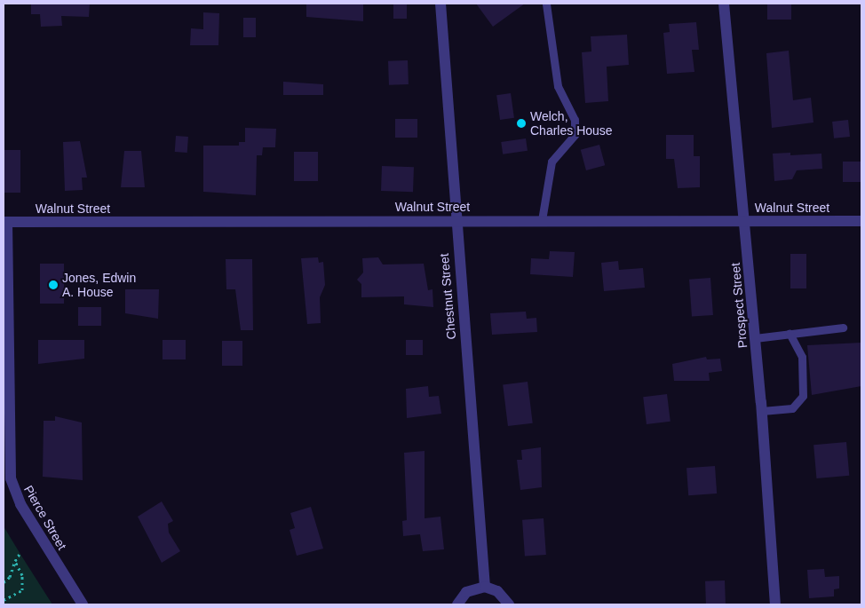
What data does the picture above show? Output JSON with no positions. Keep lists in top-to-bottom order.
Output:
{
  "streets": {
    "street": [
      "Walnut Street",
      "Chestnut Street",
      "Prospect Street",
      "Pierce Street"
    ]
  },
  "crossings": [
    ["Walnut Street", "Chestnut Street"],
    ["Walnut Street", "Prospect Street"],
    ["Walnut Street", "Pierce Street"]
  ],
  "places": ["Welch, Charles House", "Jones, Edwin A. House"]
}
